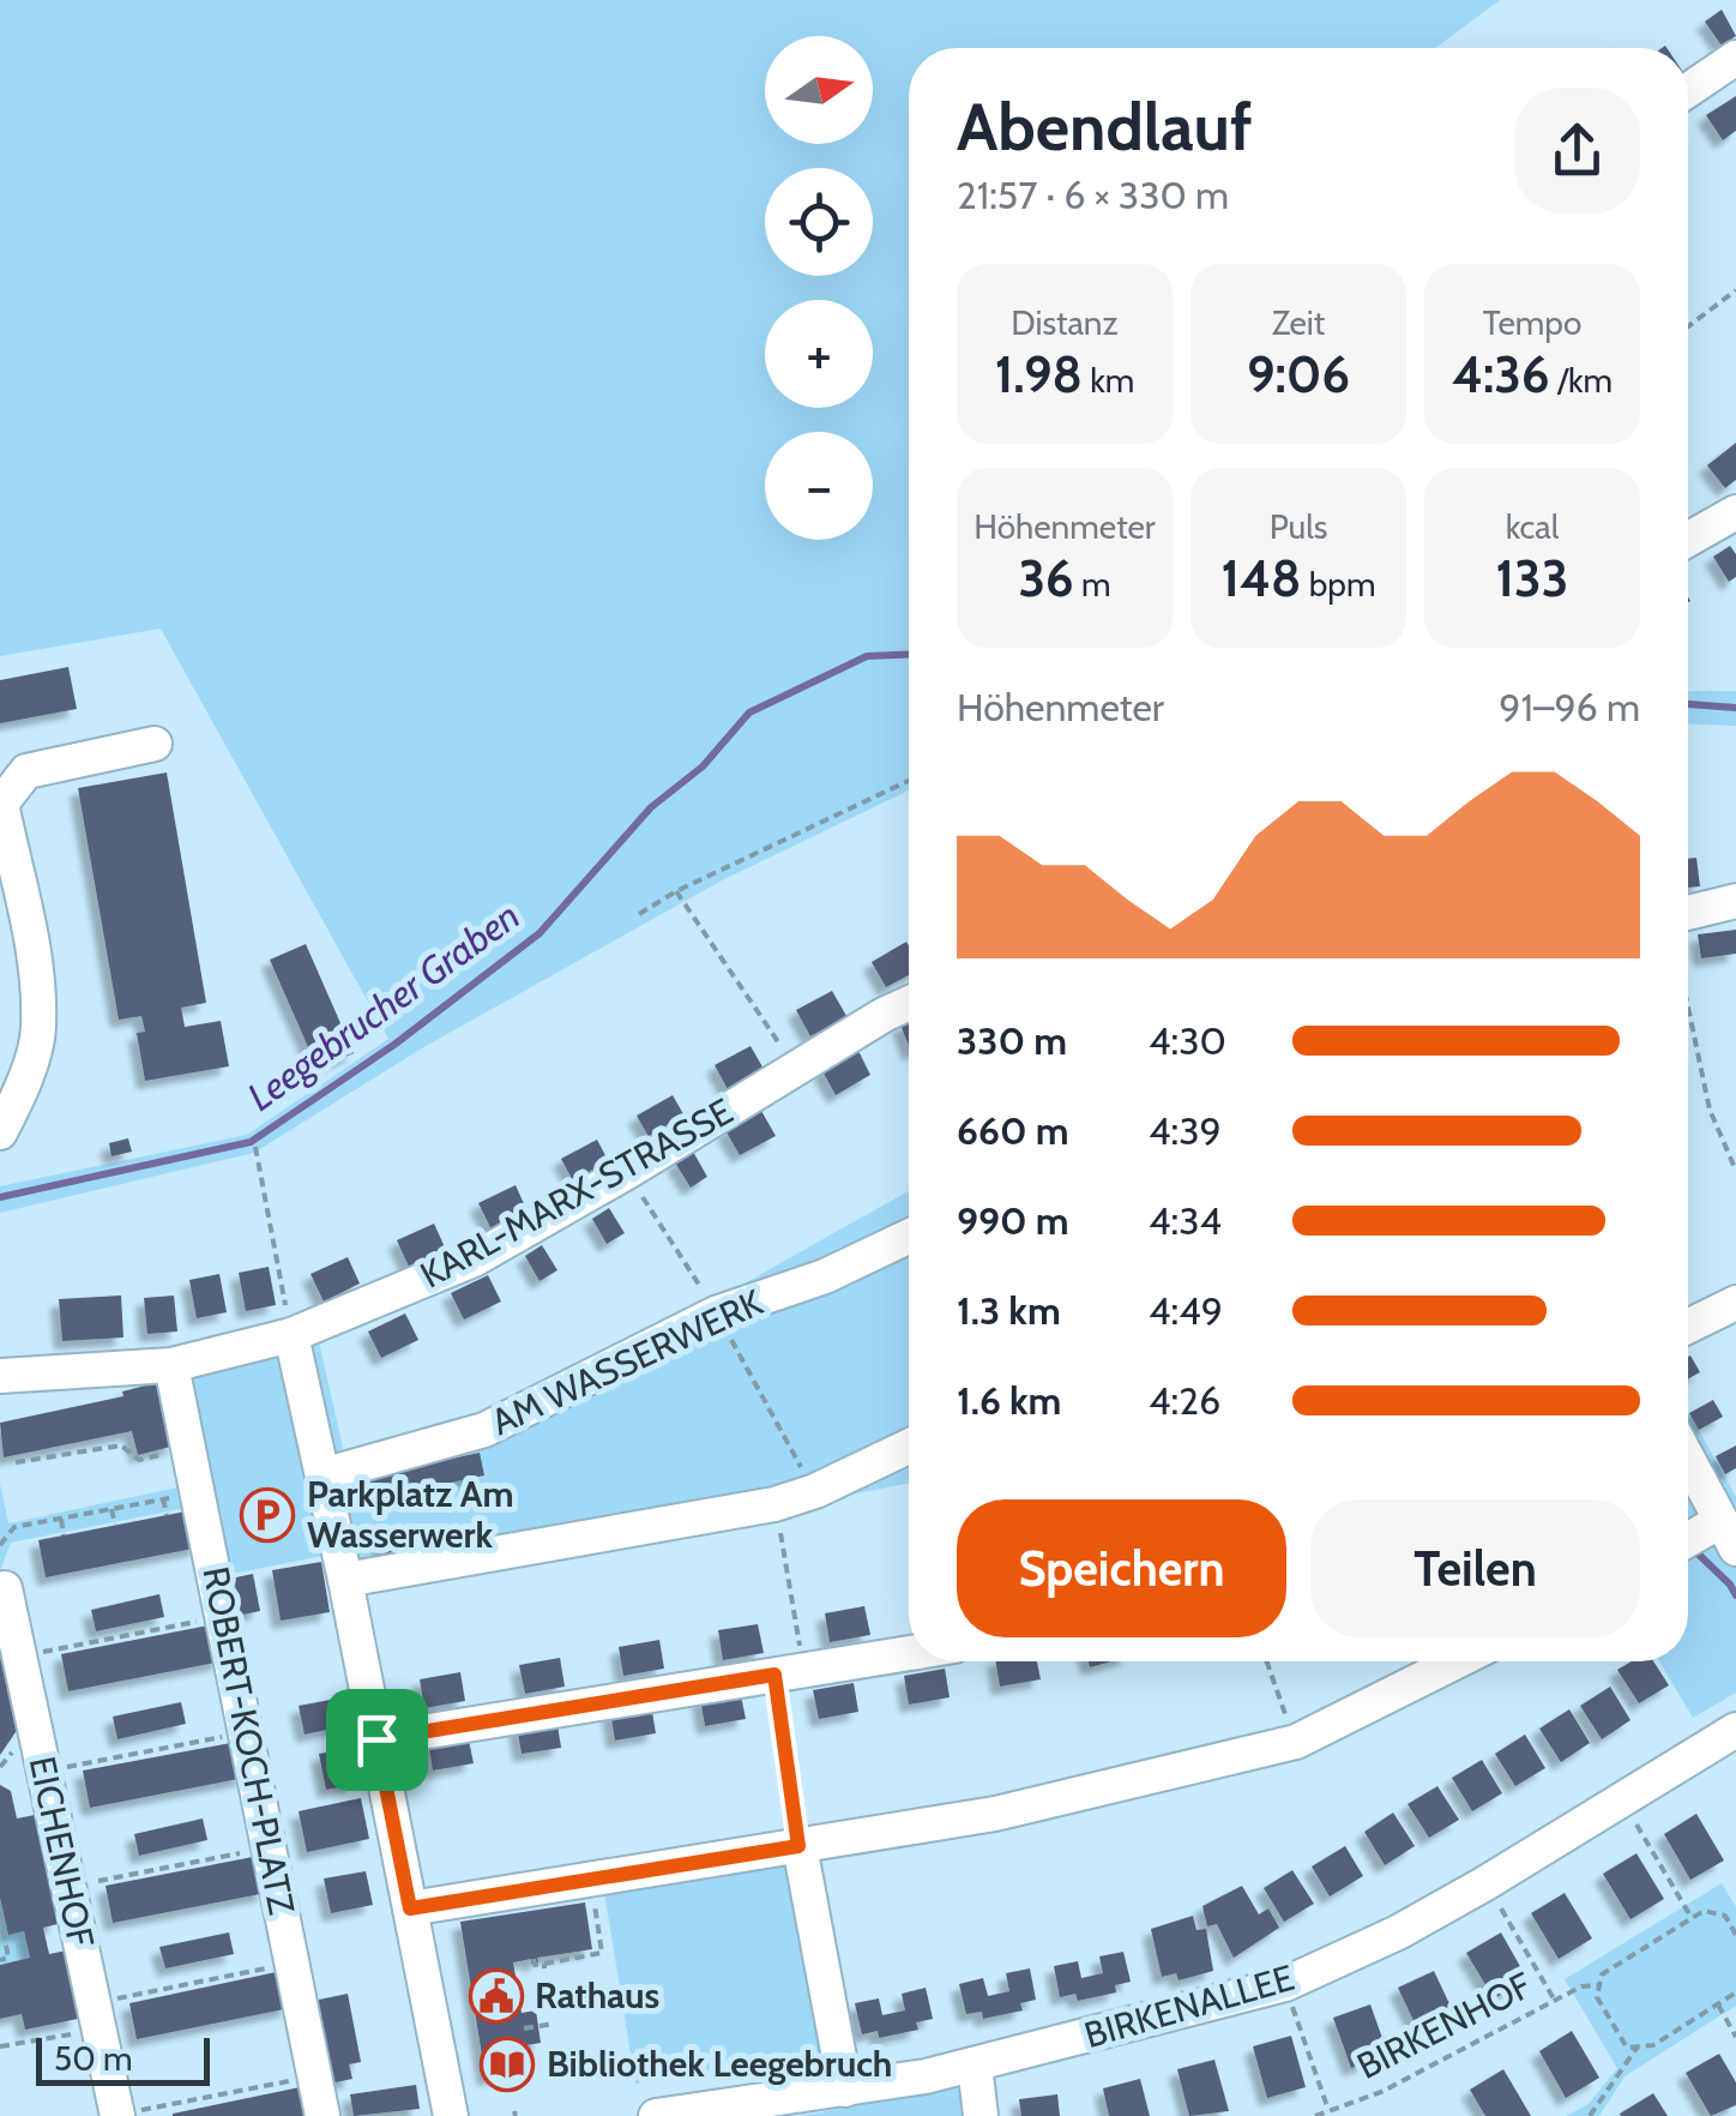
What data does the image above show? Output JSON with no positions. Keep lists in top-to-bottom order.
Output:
{
  "streets": {
    "street": [
      "KARL-MARX-STRASSE",
      "AM WASSERWERK",
      "ROBERT-KOCH-PLATZ",
      "EICHENHOF",
      "BIRKENALLEE"
    ],
    "path": ["BIRKENHOF"]
  },
  "crossings": [
    ["KARL-MARX-STRASSE", "ROBERT-KOCH-PLATZ"]
  ],
  "water": ["Leegebrucher Graben"],
  "places": {
    "parking": ["Parkplatz Am Wasserwerk"],
    "public building": ["Rathaus"],
    "library": ["Bibliothek Leegebruch"]
  },
  "scale_bar": "50 m",
  "north": "right",
  "page": {
    "map_buttons": ["+", "−"],
    "heading": ["Abendlauf", "21:57 · 6 × 330 m"],
    "stats": [
      ["Distanz", "1.98 km"],
      ["Zeit", "9:06"],
      ["Tempo", "4:36 /km"],
      ["Höhenmeter", "36 m"],
      ["Puls", "148 bpm"],
      ["kcal", "133"]
    ],
    "chart": ["Höhenmeter", "91–96 m"],
    "list": [
      {
        "name": "330 m",
        "note": "4:30"
      },
      {
        "name": "660 m",
        "note": "4:39"
      },
      {
        "name": "990 m",
        "note": "4:34"
      },
      {
        "name": "1.3 km",
        "note": "4:49"
      },
      {
        "name": "1.6 km",
        "note": "4:26"
      }
    ],
    "buttons": ["Speichern", "Teilen"],
    "scale": "50 m"
  }
}
